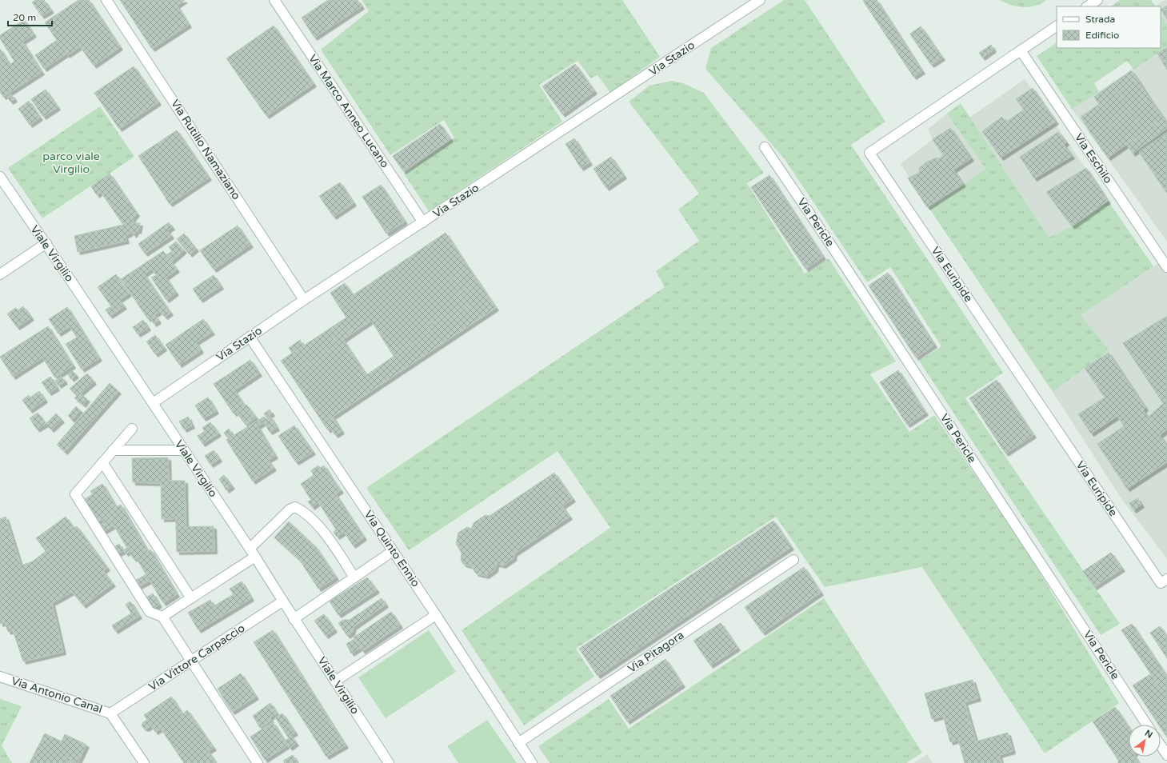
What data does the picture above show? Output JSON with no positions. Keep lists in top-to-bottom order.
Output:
{
  "streets": {
    "street": [
      "Via Stazio",
      "Via Marco Anneo Lucano",
      "Via Rutilio Namaziano",
      "Via Eschilo",
      "Via Pericle",
      "Viale Virgilio",
      "Via Euripide",
      "Via Quinto Ennio",
      "Via Pitagora",
      "Via Vittore Carpaccio",
      "Via Antonio Canal"
    ]
  },
  "crossings": [
    ["Via Stazio", "Via Marco Anneo Lucano"],
    ["Via Stazio", "Via Rutilio Namaziano"],
    ["Via Stazio", "Viale Virgilio"],
    ["Via Stazio", "Via Quinto Ennio"],
    ["Via Eschilo", "Via Euripide"],
    ["Viale Virgilio", "Via Vittore Carpaccio"],
    ["Via Quinto Ennio", "Via Pitagora"],
    ["Via Vittore Carpaccio", "Via Antonio Canal"]
  ],
  "parks": ["parco viale Virgilio"],
  "legend": ["Strada", "Edificio"],
  "scale_bar": "20 m",
  "north": "top right"
}
